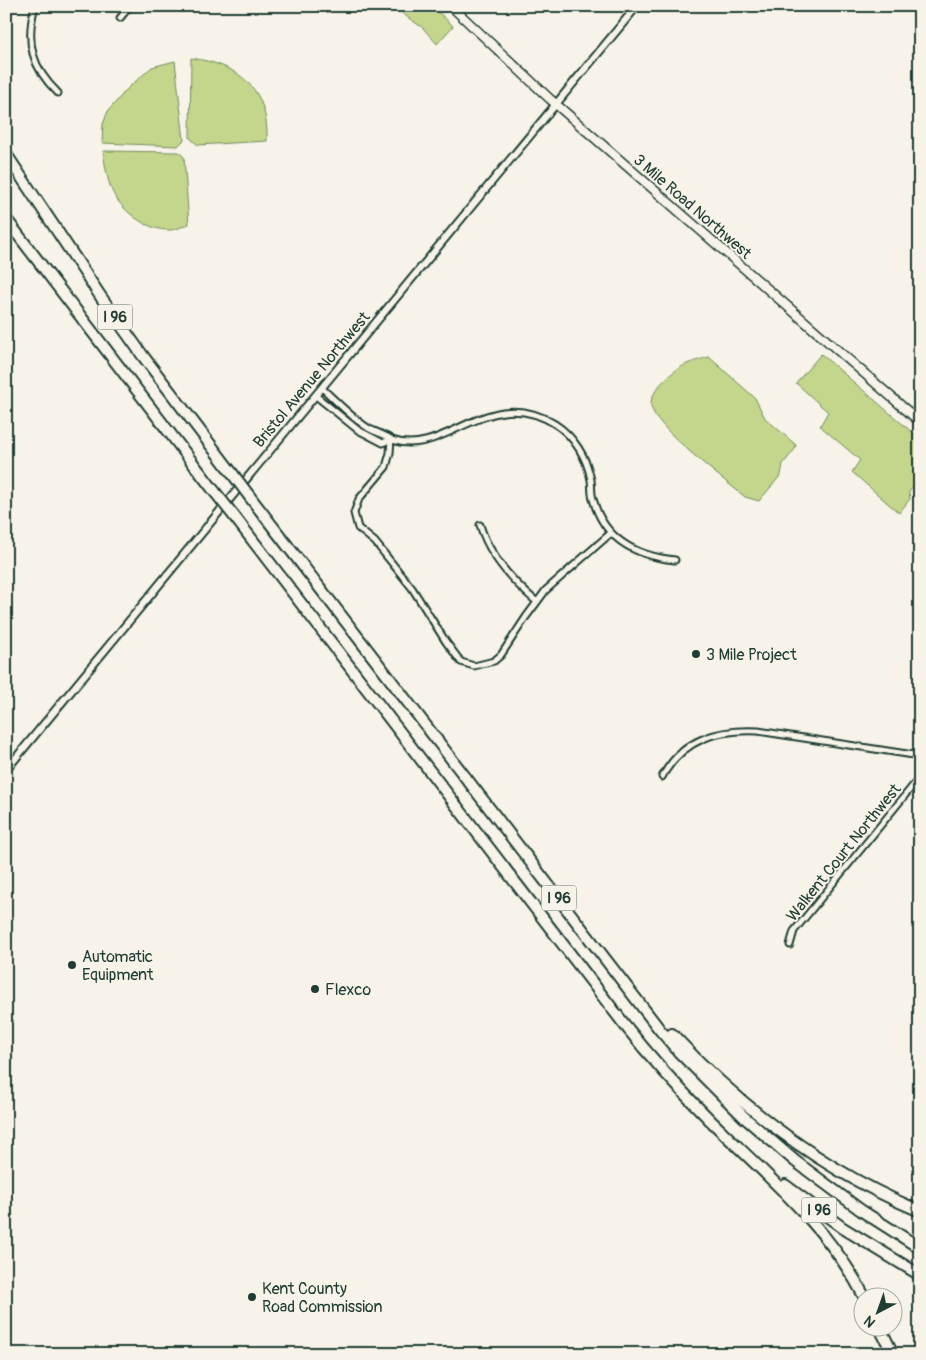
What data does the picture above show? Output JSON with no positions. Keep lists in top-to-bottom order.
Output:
{
  "streets": {
    "highway": ["I 96"],
    "main road": ["3 Mile Road Northwest"],
    "street": ["Bristol Avenue Northwest", "Walkent Court Northwest"]
  },
  "crossings": [
    ["3 Mile Road Northwest", "Bristol Avenue Northwest"]
  ],
  "places": [
    "3 Mile Project",
    "Automatic Equipment",
    "Flexco",
    "Kent County Road Commission"
  ],
  "north": "bottom left"
}
